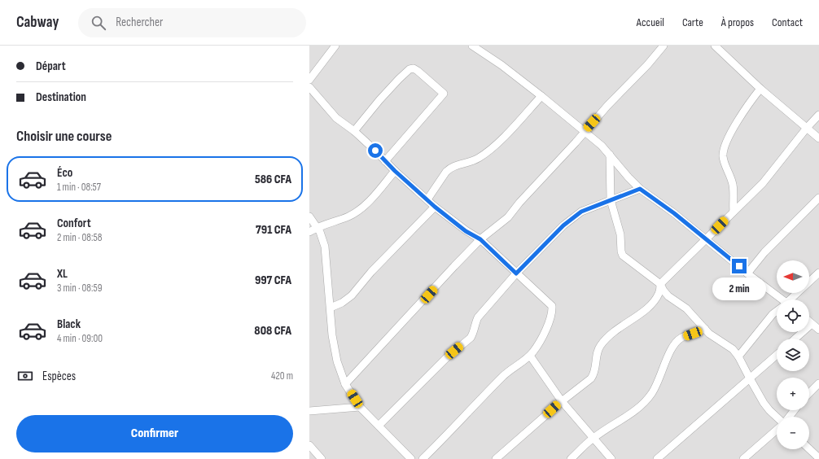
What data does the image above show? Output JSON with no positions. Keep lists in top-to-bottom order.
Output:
{
  "north": "left",
  "page": {
    "header": "Cabway",
    "search": "Rechercher",
    "nav": [
      "Accueil",
      "Carte",
      "À propos",
      "Contact"
    ],
    "banner": ["Départ", "Destination"],
    "heading": "Choisir une course",
    "list": [
      {
        "name": "Éco",
        "note": "1 min · 08:57",
        "value": "586 CFA"
      },
      {
        "name": "Confort",
        "note": "2 min · 08:58",
        "value": "791 CFA"
      },
      {
        "name": "XL",
        "note": "3 min · 08:59",
        "value": "997 CFA"
      },
      {
        "name": "Black",
        "note": "4 min · 09:00",
        "value": "808 CFA"
      }
    ],
    "map_buttons": ["+", "−"],
    "bubble": "2 min",
    "pay": ["Espèces", "420 m"],
    "buttons": "Confirmer"
  }
}
